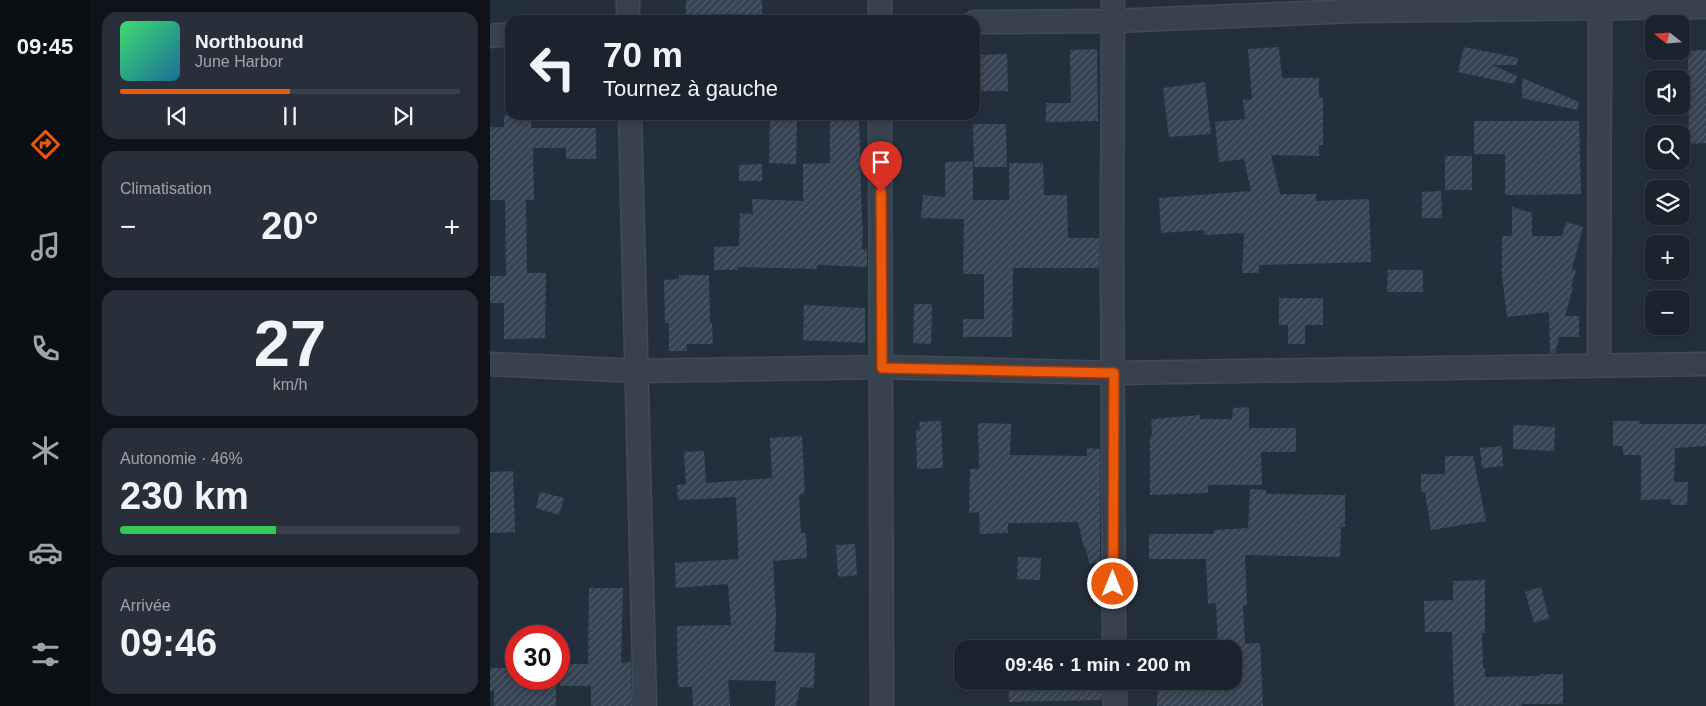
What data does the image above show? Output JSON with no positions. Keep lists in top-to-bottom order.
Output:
{
  "north": "left",
  "page": {
    "tabs": "09:45",
    "map_buttons": ["+", "−"],
    "turn": ["70 m", "Tournez à gauche"],
    "song": ["Northbound", "June Harbor"],
    "tile": [
      "Climatisation",
      ["27", "km/h"],
      ["Autonomie · 46%", "230 km"],
      ["Arrivée", "09:46"]
    ],
    "heat": ["−", "20°", "+"],
    "limit": "30",
    "trip": "09:46 · 1 min · 200 m"
  }
}
